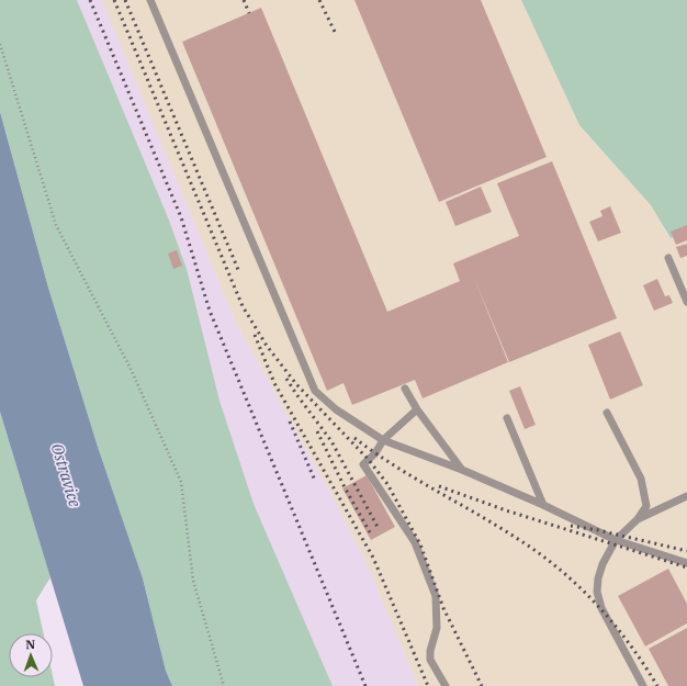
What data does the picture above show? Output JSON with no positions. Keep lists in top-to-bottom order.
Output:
{
  "water": ["Ostravice"],
  "north": "top"
}
